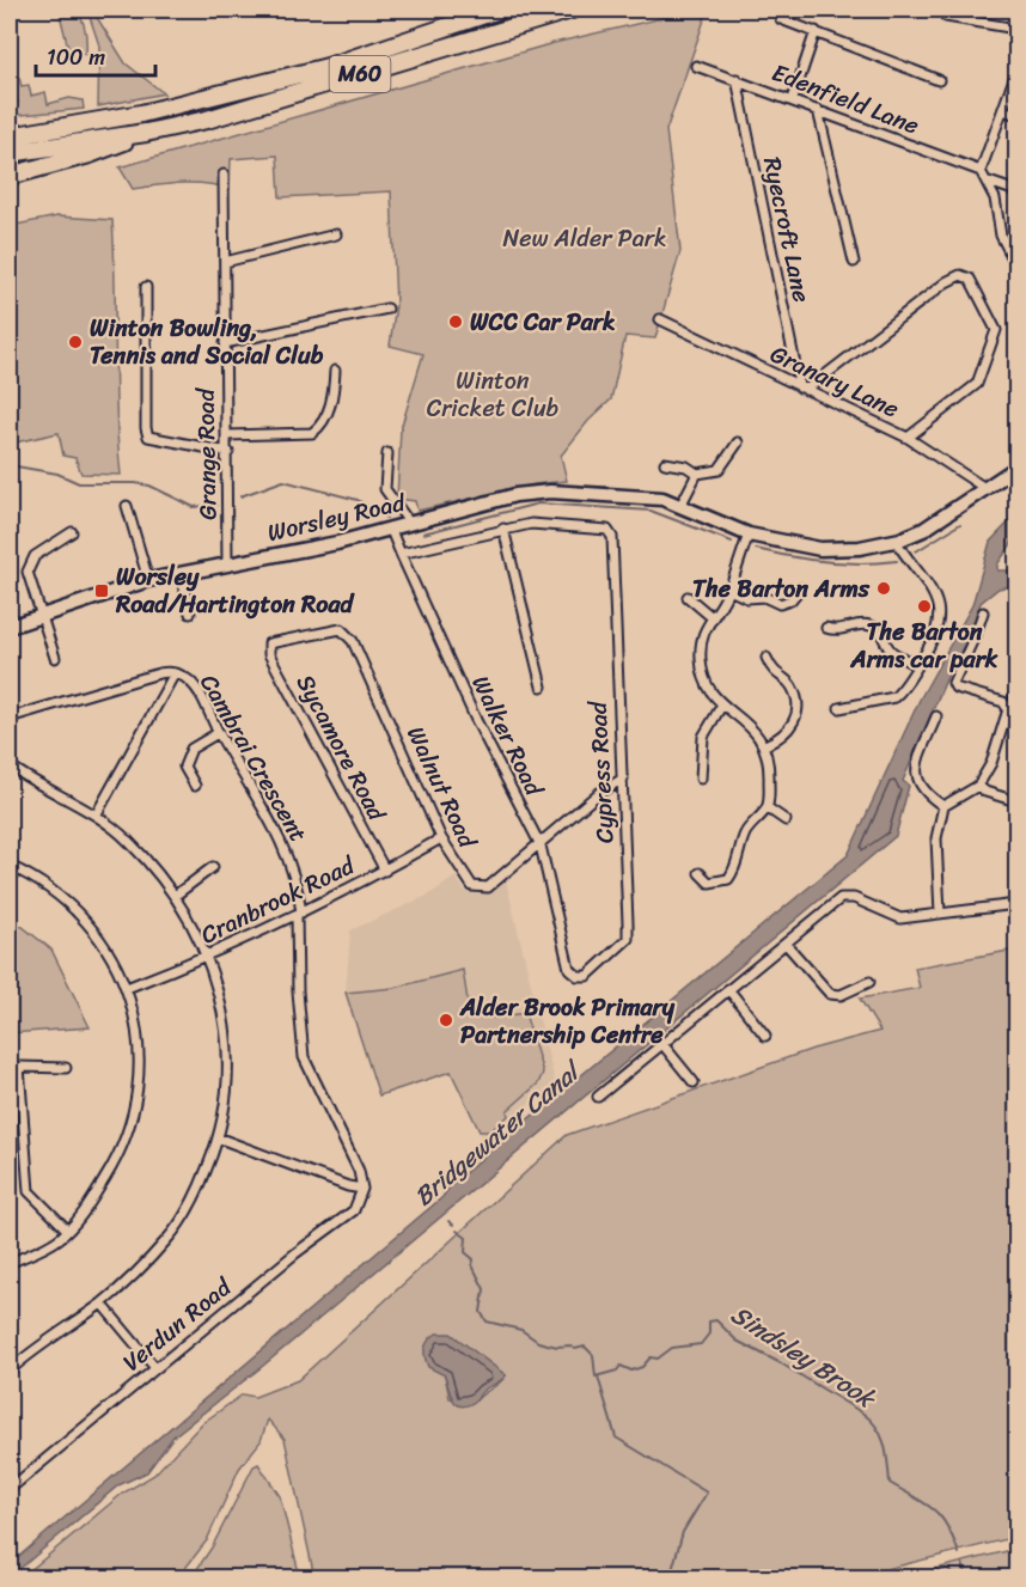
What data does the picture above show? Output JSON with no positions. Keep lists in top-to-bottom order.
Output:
{
  "streets": {
    "highway": ["M60"],
    "main road": ["Worsley Road"],
    "street": [
      "Edenfield Lane",
      "Ryecroft Lane",
      "Granary Lane",
      "Grange Road",
      "Walker Road",
      "Sycamore Road",
      "Cambrai Crescent",
      "Cypress Road",
      "Walnut Road",
      "Cranbrook Road",
      "Verdun Road"
    ]
  },
  "crossings": [
    ["Edenfield Lane", "Ryecroft Lane"],
    ["Ryecroft Lane", "Granary Lane"],
    ["Granary Lane", "Worsley Road"],
    ["Grange Road", "Worsley Road"],
    ["Worsley Road", "Walker Road"],
    ["Walker Road", "Cypress Road"],
    ["Walker Road", "Walnut Road"],
    ["Sycamore Road", "Walnut Road"],
    ["Sycamore Road", "Cranbrook Road"],
    ["Cambrai Crescent", "Cranbrook Road"],
    ["Cambrai Crescent", "Verdun Road"],
    ["Walnut Road", "Cranbrook Road"]
  ],
  "water": ["Bridgewater Canal", "Sindsley Brook"],
  "parks": ["New Alder Park", "Winton Cricket Club"],
  "places": {
    "other": [
      "WCC Car Park",
      "Winton Bowling, Tennis and Social Club",
      "The Barton Arms",
      "The Barton Arms car park",
      "Alder Brook Primary Partnership Centre"
    ],
    "transit": ["Worsley Road/Hartington Road"]
  },
  "scale_bar": "100 m"
}
